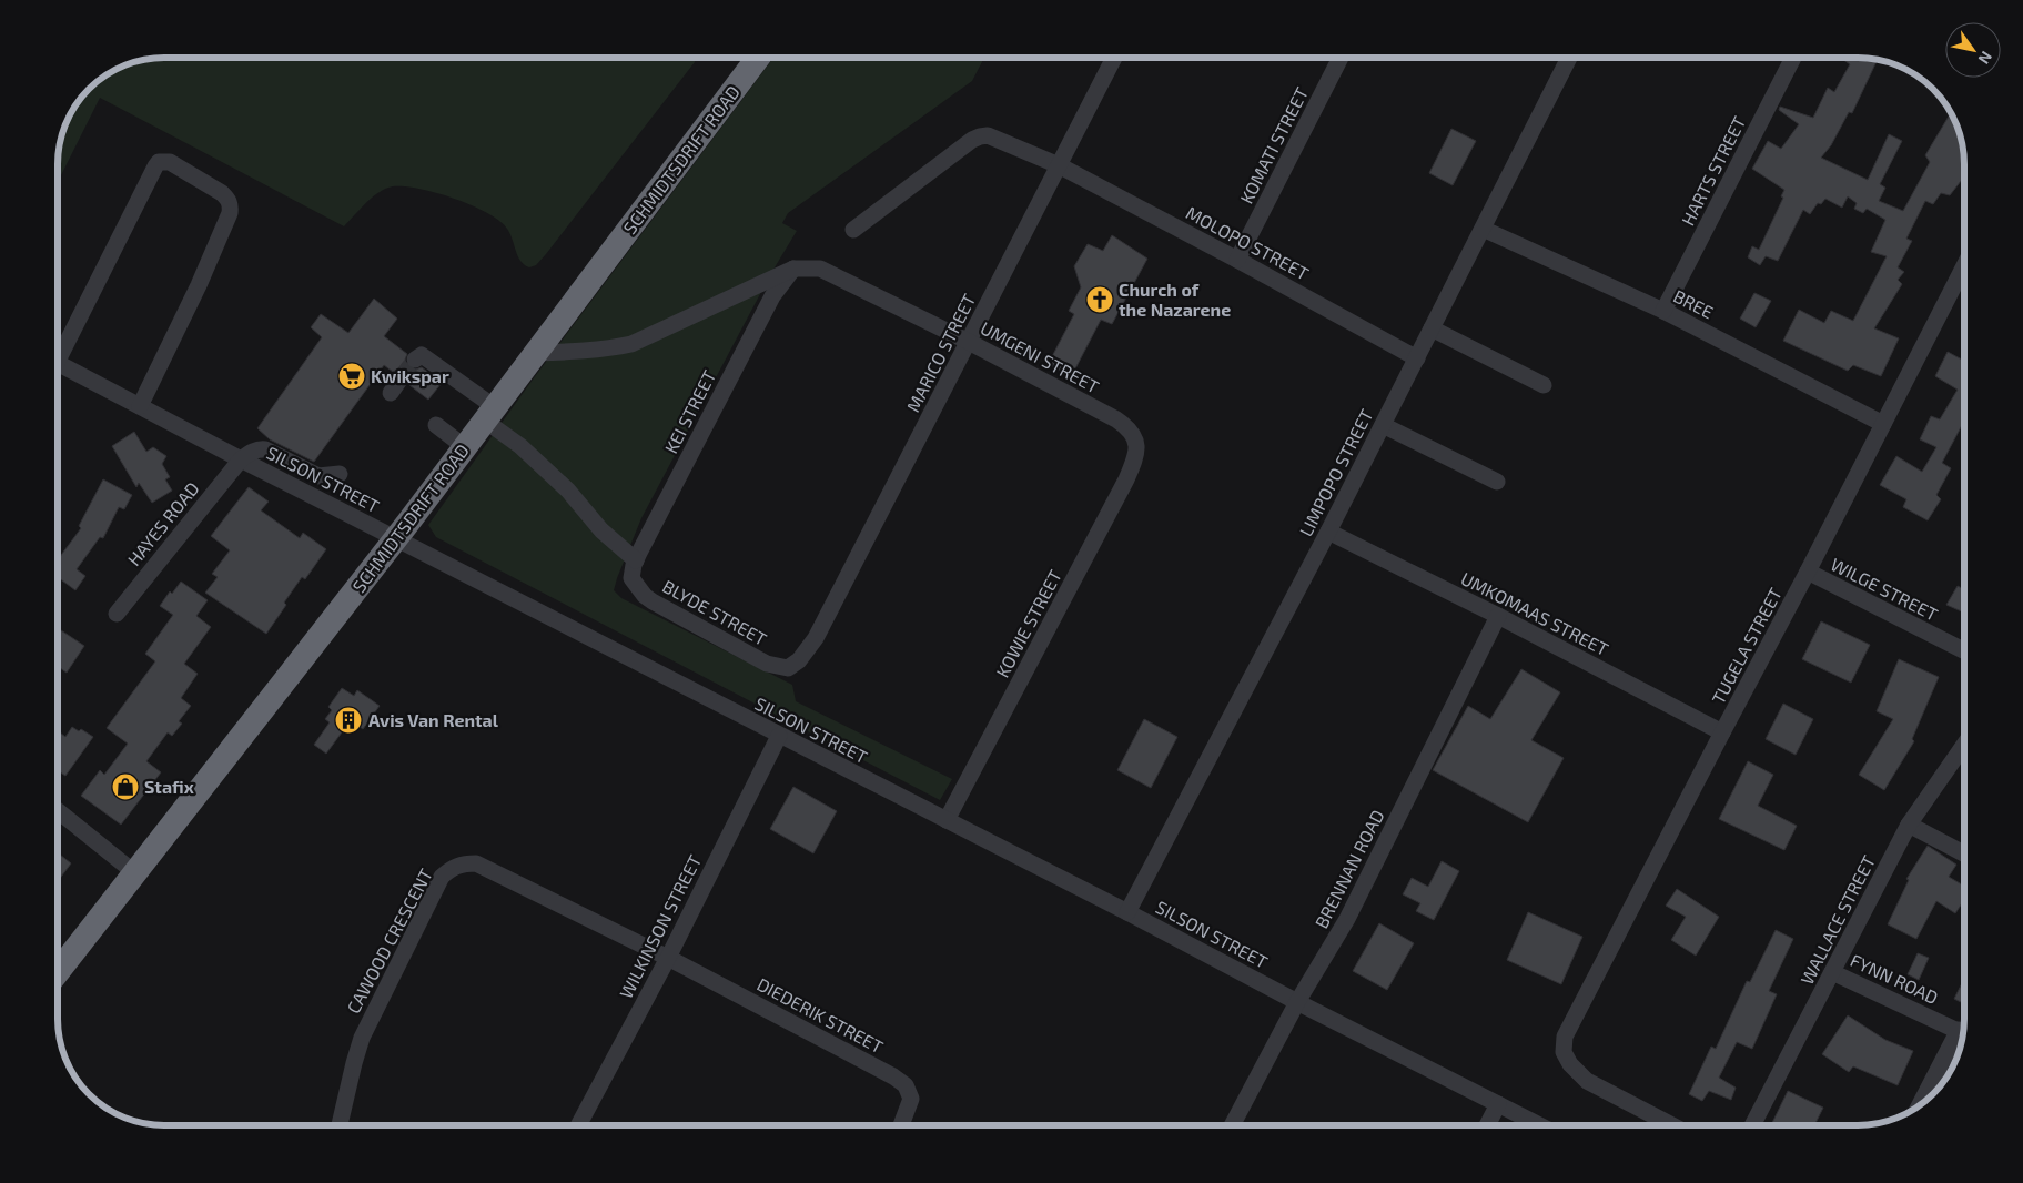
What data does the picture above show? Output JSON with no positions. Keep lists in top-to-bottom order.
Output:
{
  "streets": {
    "highway": ["SCHMIDTSDRIFT ROAD"],
    "street": [
      "KOMATI STREET",
      "HARTS STREET",
      "MOLOPO STREET",
      "BREE",
      "MARICO STREET",
      "UMGENI STREET",
      "KEI STREET",
      "LIMPOPO STREET",
      "SILSON STREET",
      "HAYES ROAD",
      "WILGE STREET",
      "BLYDE STREET",
      "UMKOMAAS STREET",
      "KOWIE STREET",
      "TUGELA STREET",
      "BRENNAN ROAD",
      "WALLACE STREET",
      "WILKINSON STREET",
      "CAWOOD CRESCENT",
      "FYNN ROAD",
      "DIEDERIK STREET"
    ]
  },
  "crossings": [
    ["KOMATI STREET", "MOLOPO STREET"],
    ["SCHMIDTSDRIFT ROAD", "SILSON STREET"],
    ["HARTS STREET", "BREE"],
    ["MOLOPO STREET", "MARICO STREET"],
    ["MOLOPO STREET", "LIMPOPO STREET"],
    ["BREE", "LIMPOPO STREET"],
    ["BREE", "TUGELA STREET"],
    ["MARICO STREET", "UMGENI STREET"],
    ["MARICO STREET", "BLYDE STREET"],
    ["UMGENI STREET", "KEI STREET"],
    ["UMGENI STREET", "KOWIE STREET"],
    ["KEI STREET", "BLYDE STREET"],
    ["LIMPOPO STREET", "SILSON STREET"],
    ["LIMPOPO STREET", "UMKOMAAS STREET"],
    ["SILSON STREET", "HAYES ROAD"],
    ["SILSON STREET", "KOWIE STREET"],
    ["SILSON STREET", "BRENNAN ROAD"],
    ["SILSON STREET", "WILKINSON STREET"],
    ["WILGE STREET", "TUGELA STREET"],
    ["UMKOMAAS STREET", "TUGELA STREET"],
    ["UMKOMAAS STREET", "BRENNAN ROAD"],
    ["WALLACE STREET", "FYNN ROAD"],
    ["WILKINSON STREET", "CAWOOD CRESCENT"],
    ["WILKINSON STREET", "DIEDERIK STREET"],
    ["CAWOOD CRESCENT", "DIEDERIK STREET"]
  ],
  "places": {
    "church": ["Church of the Nazarene"],
    "supermarket": ["Kwikspar"],
    "building": ["Avis Van Rental"],
    "shop": ["Stafix"]
  },
  "north": "bottom right"
}
